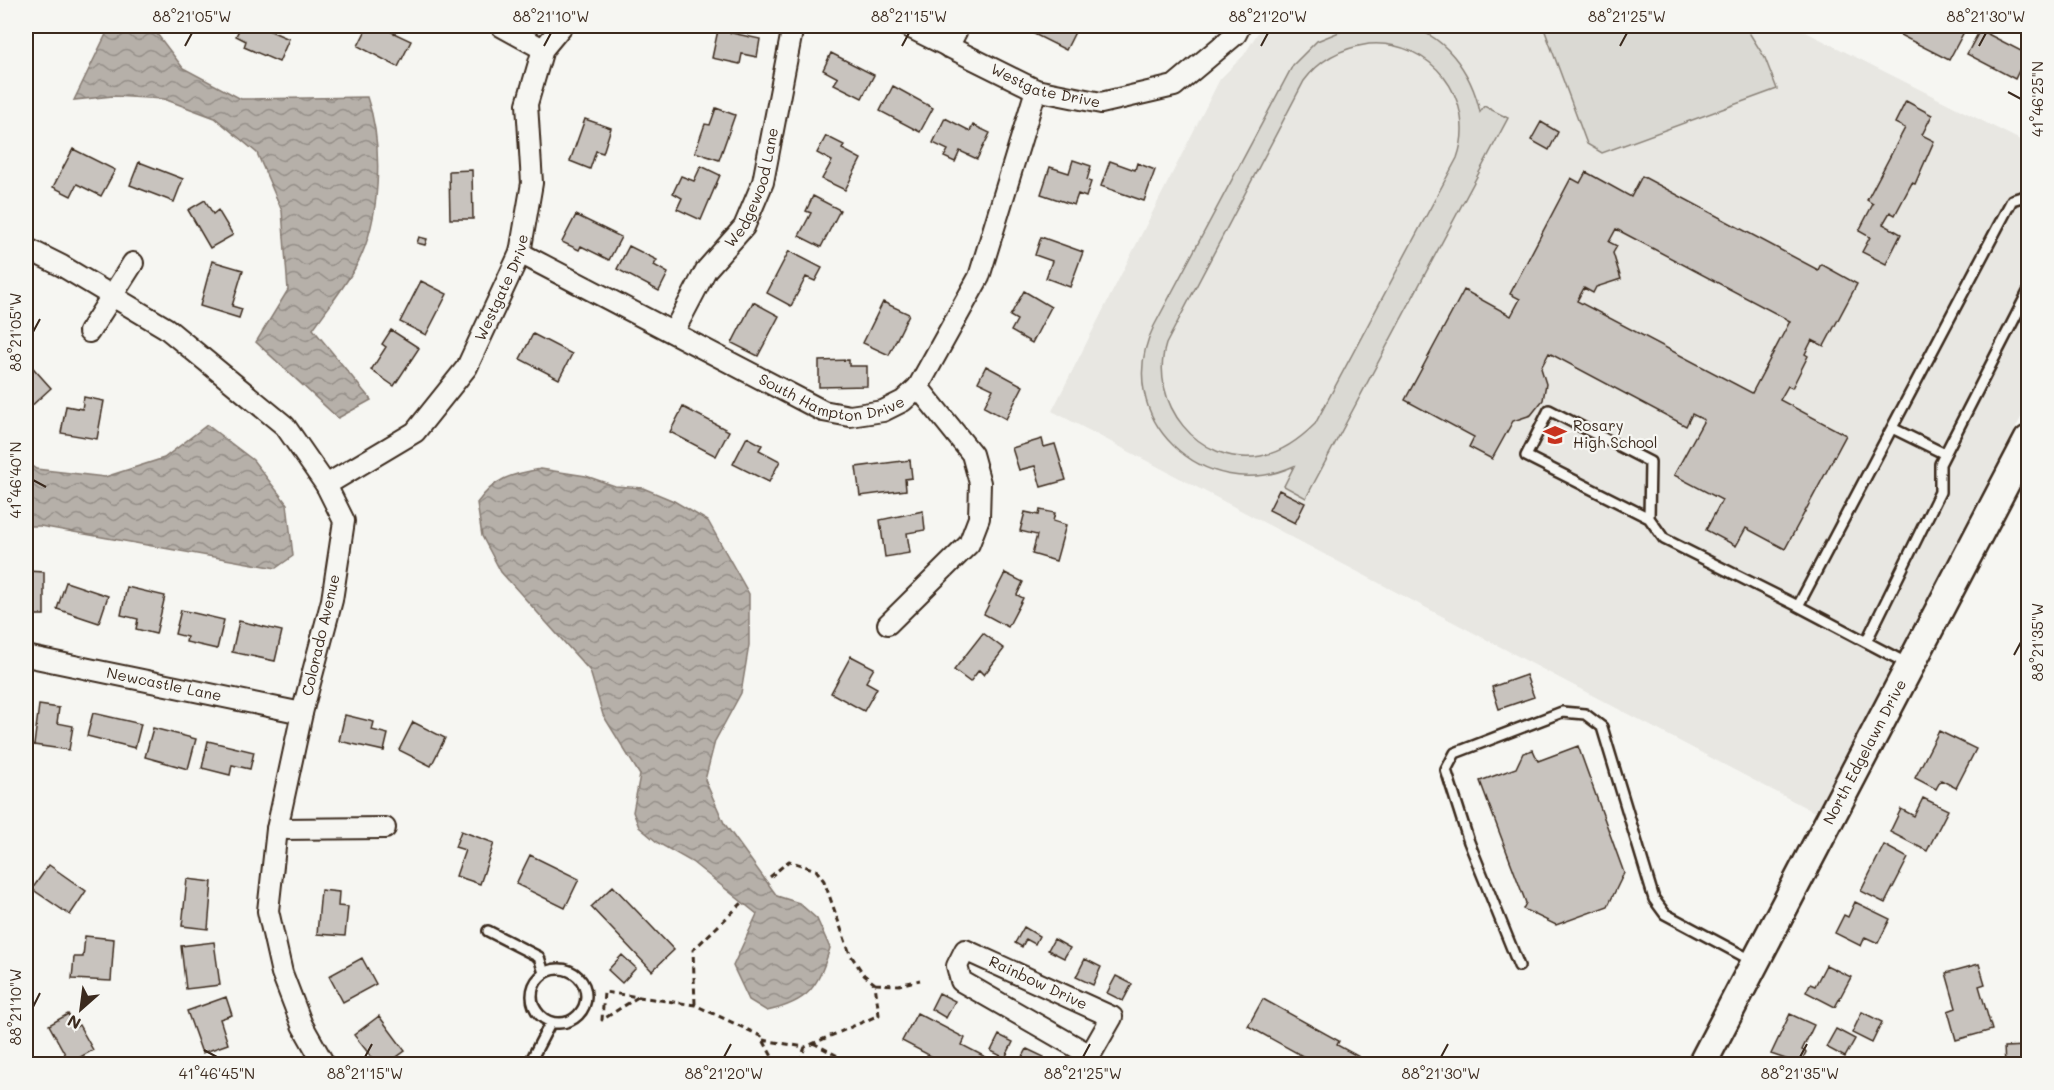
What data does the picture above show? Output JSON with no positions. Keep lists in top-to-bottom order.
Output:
{
  "streets": {
    "street": [
      "Westgate Drive",
      "Wedgewood Lane",
      "South Hampton Drive",
      "Colorado Avenue",
      "Newcastle Lane",
      "North Edgelawn Drive",
      "Rainbow Drive"
    ]
  },
  "crossings": [
    ["Westgate Drive", "South Hampton Drive"],
    ["Westgate Drive", "Colorado Avenue"],
    ["Wedgewood Lane", "South Hampton Drive"],
    ["Colorado Avenue", "Newcastle Lane"]
  ],
  "places": {
    "school or university": ["Rosary High School"]
  },
  "north": "bottom left",
  "coordinates": [
    "88°21'05\"W",
    "88°21'10\"W",
    "88°21'15\"W",
    "88°21'20\"W",
    "88°21'25\"W",
    "88°21'30\"W",
    "41°46'25\"N",
    "41°46'40\"N",
    "88°21'35\"W",
    "41°46'45\"N"
  ]
}
